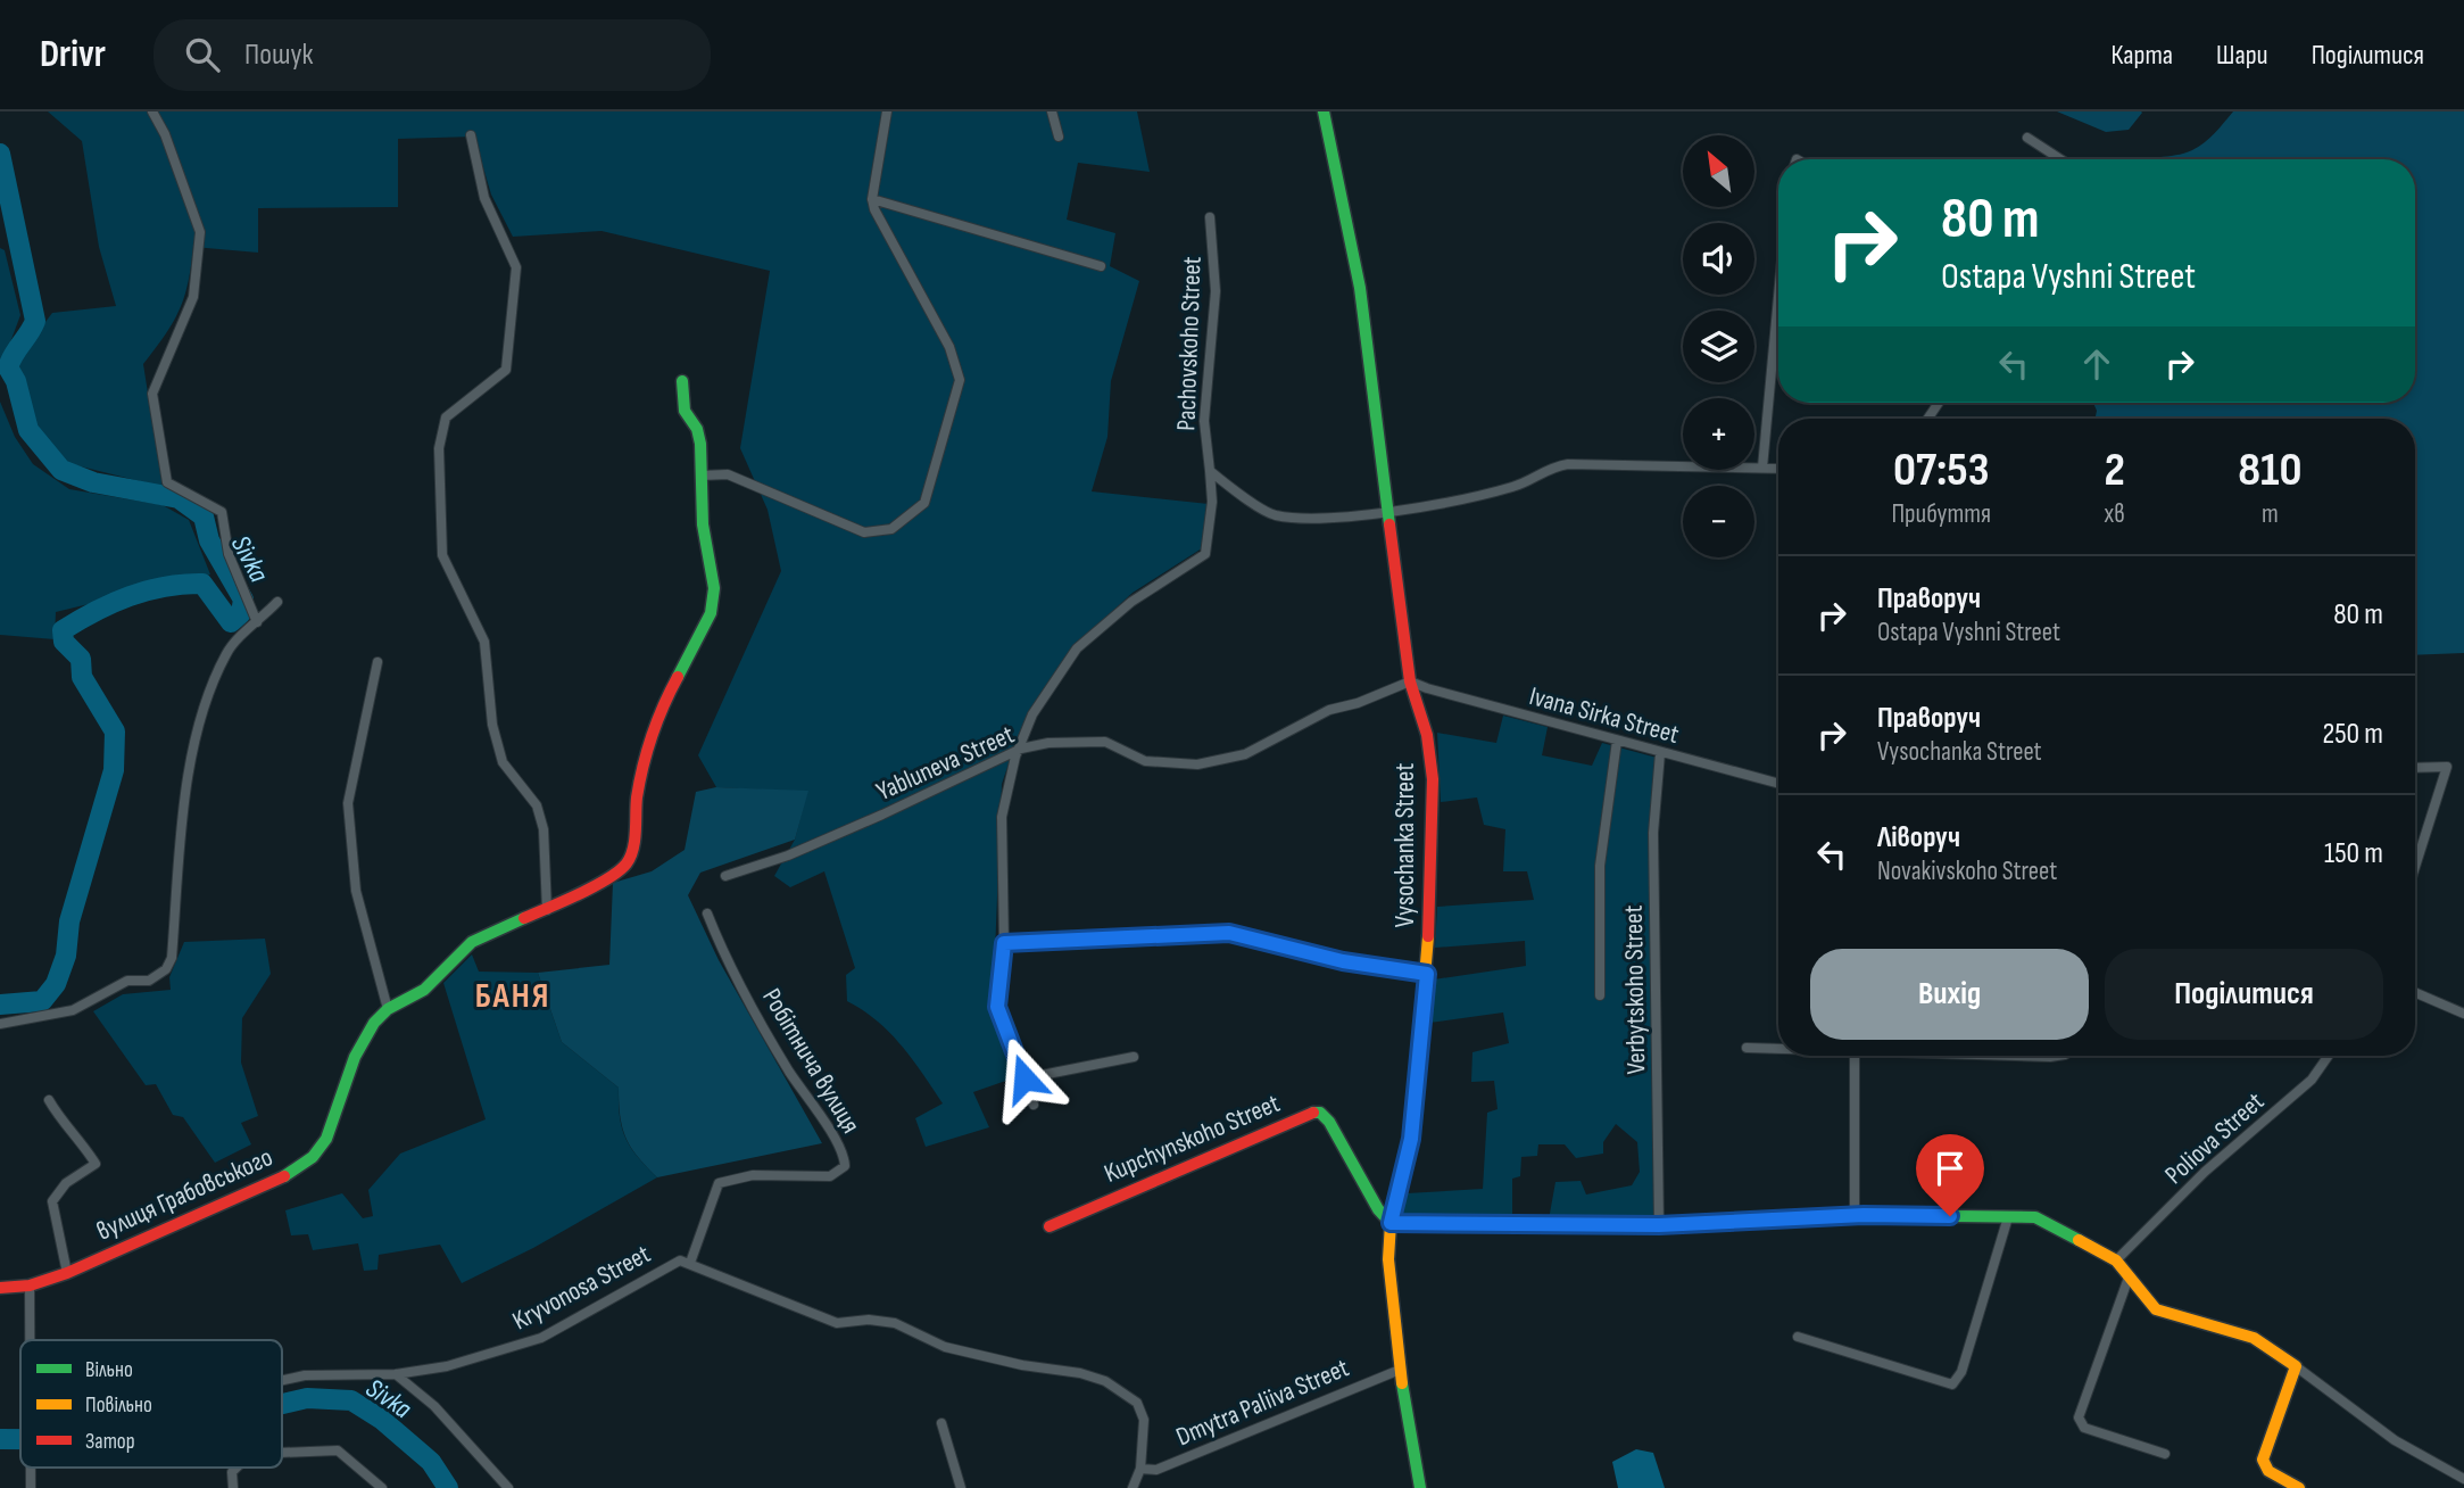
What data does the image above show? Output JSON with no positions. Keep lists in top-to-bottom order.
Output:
{
  "streets": {
    "street": [
      "Pachovskoho Street",
      "Ivana Sirka Street",
      "Yabluneva Street",
      "Vysochanka Street",
      "Verbytskoho Street",
      "Робітнича вулиця",
      "Kupchynskoho Street",
      "Poliova Street",
      "вулиця Грабовського",
      "Kryvonosa Street",
      "Dmytra Paliiva Street"
    ]
  },
  "crossings": [
    ["Pachovskoho Street", "Yabluneva Street"],
    ["Ivana Sirka Street", "Yabluneva Street"],
    ["Ivana Sirka Street", "Vysochanka Street"],
    ["Ivana Sirka Street", "Verbytskoho Street"],
    ["Yabluneva Street", "Vysochanka Street"],
    ["Vysochanka Street", "Kupchynskoho Street"],
    ["Vysochanka Street", "Dmytra Paliiva Street"],
    ["Робітнича вулиця", "Kryvonosa Street"],
    ["Kryvonosa Street", "Dmytra Paliiva Street"]
  ],
  "districts": ["БАНЯ"],
  "water": ["Sivka"],
  "legend": ["Вільно", "Повільно", "Затор"],
  "north": "top left",
  "page": {
    "header": "Drivr",
    "search": "Пошук",
    "nav": ["Карта", "Шари", "Поділитися"],
    "map_buttons": ["+", "−"],
    "turn": ["80 m", "Ostapa Vyshni Street"],
    "eta": [
      "07:53",
      "Прибуття",
      "2",
      "хв",
      "810",
      "m"
    ],
    "list": [
      {
        "name": "Праворуч",
        "note": "Ostapa Vyshni Street",
        "value": "80 m"
      },
      {
        "name": "Праворуч",
        "note": "Vysochanka Street",
        "value": "250 m"
      },
      {
        "name": "Ліворуч",
        "note": "Novakivskoho Street",
        "value": "150 m"
      }
    ],
    "buttons": ["Вихід", "Поділитися"]
  }
}
